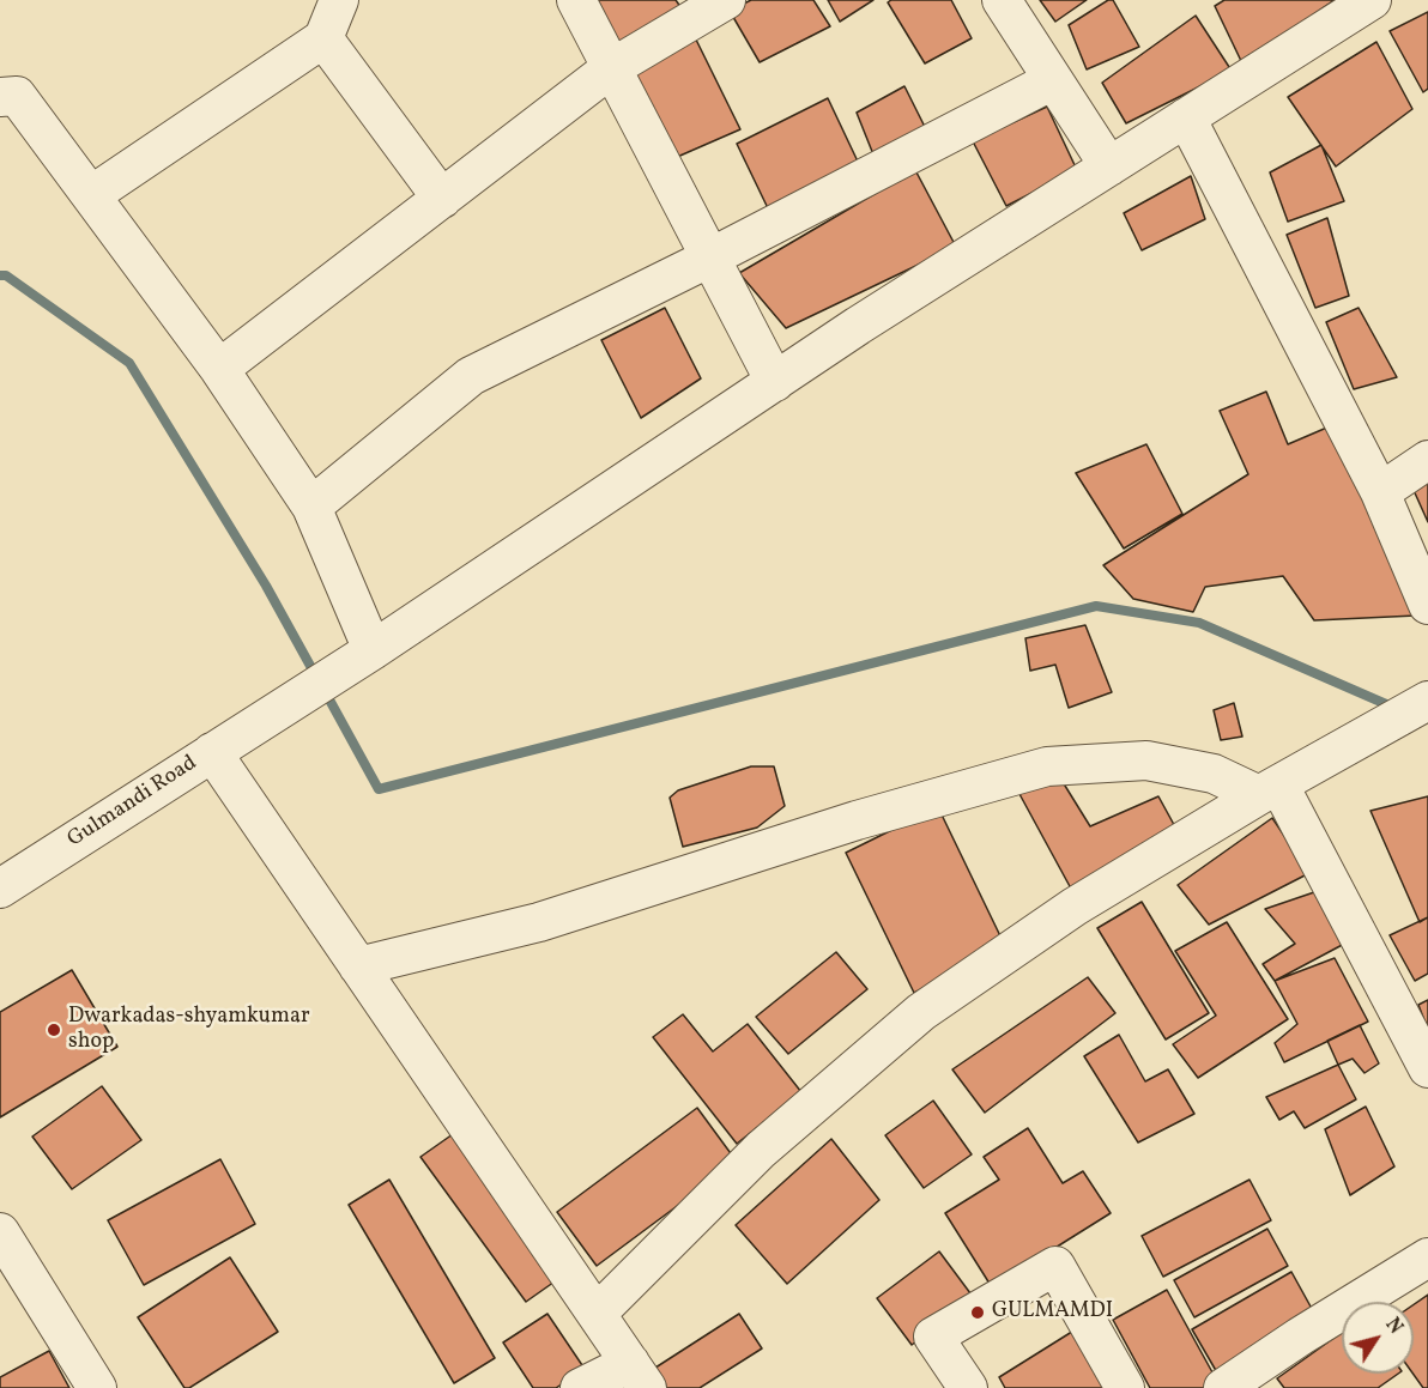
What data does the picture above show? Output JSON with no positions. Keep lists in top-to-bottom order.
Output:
{
  "streets": {
    "street": ["Gulmandi Road"]
  },
  "places": ["Dwarkadas-shyamkumar shop", "GULMAMDI"],
  "north": "top right"
}
